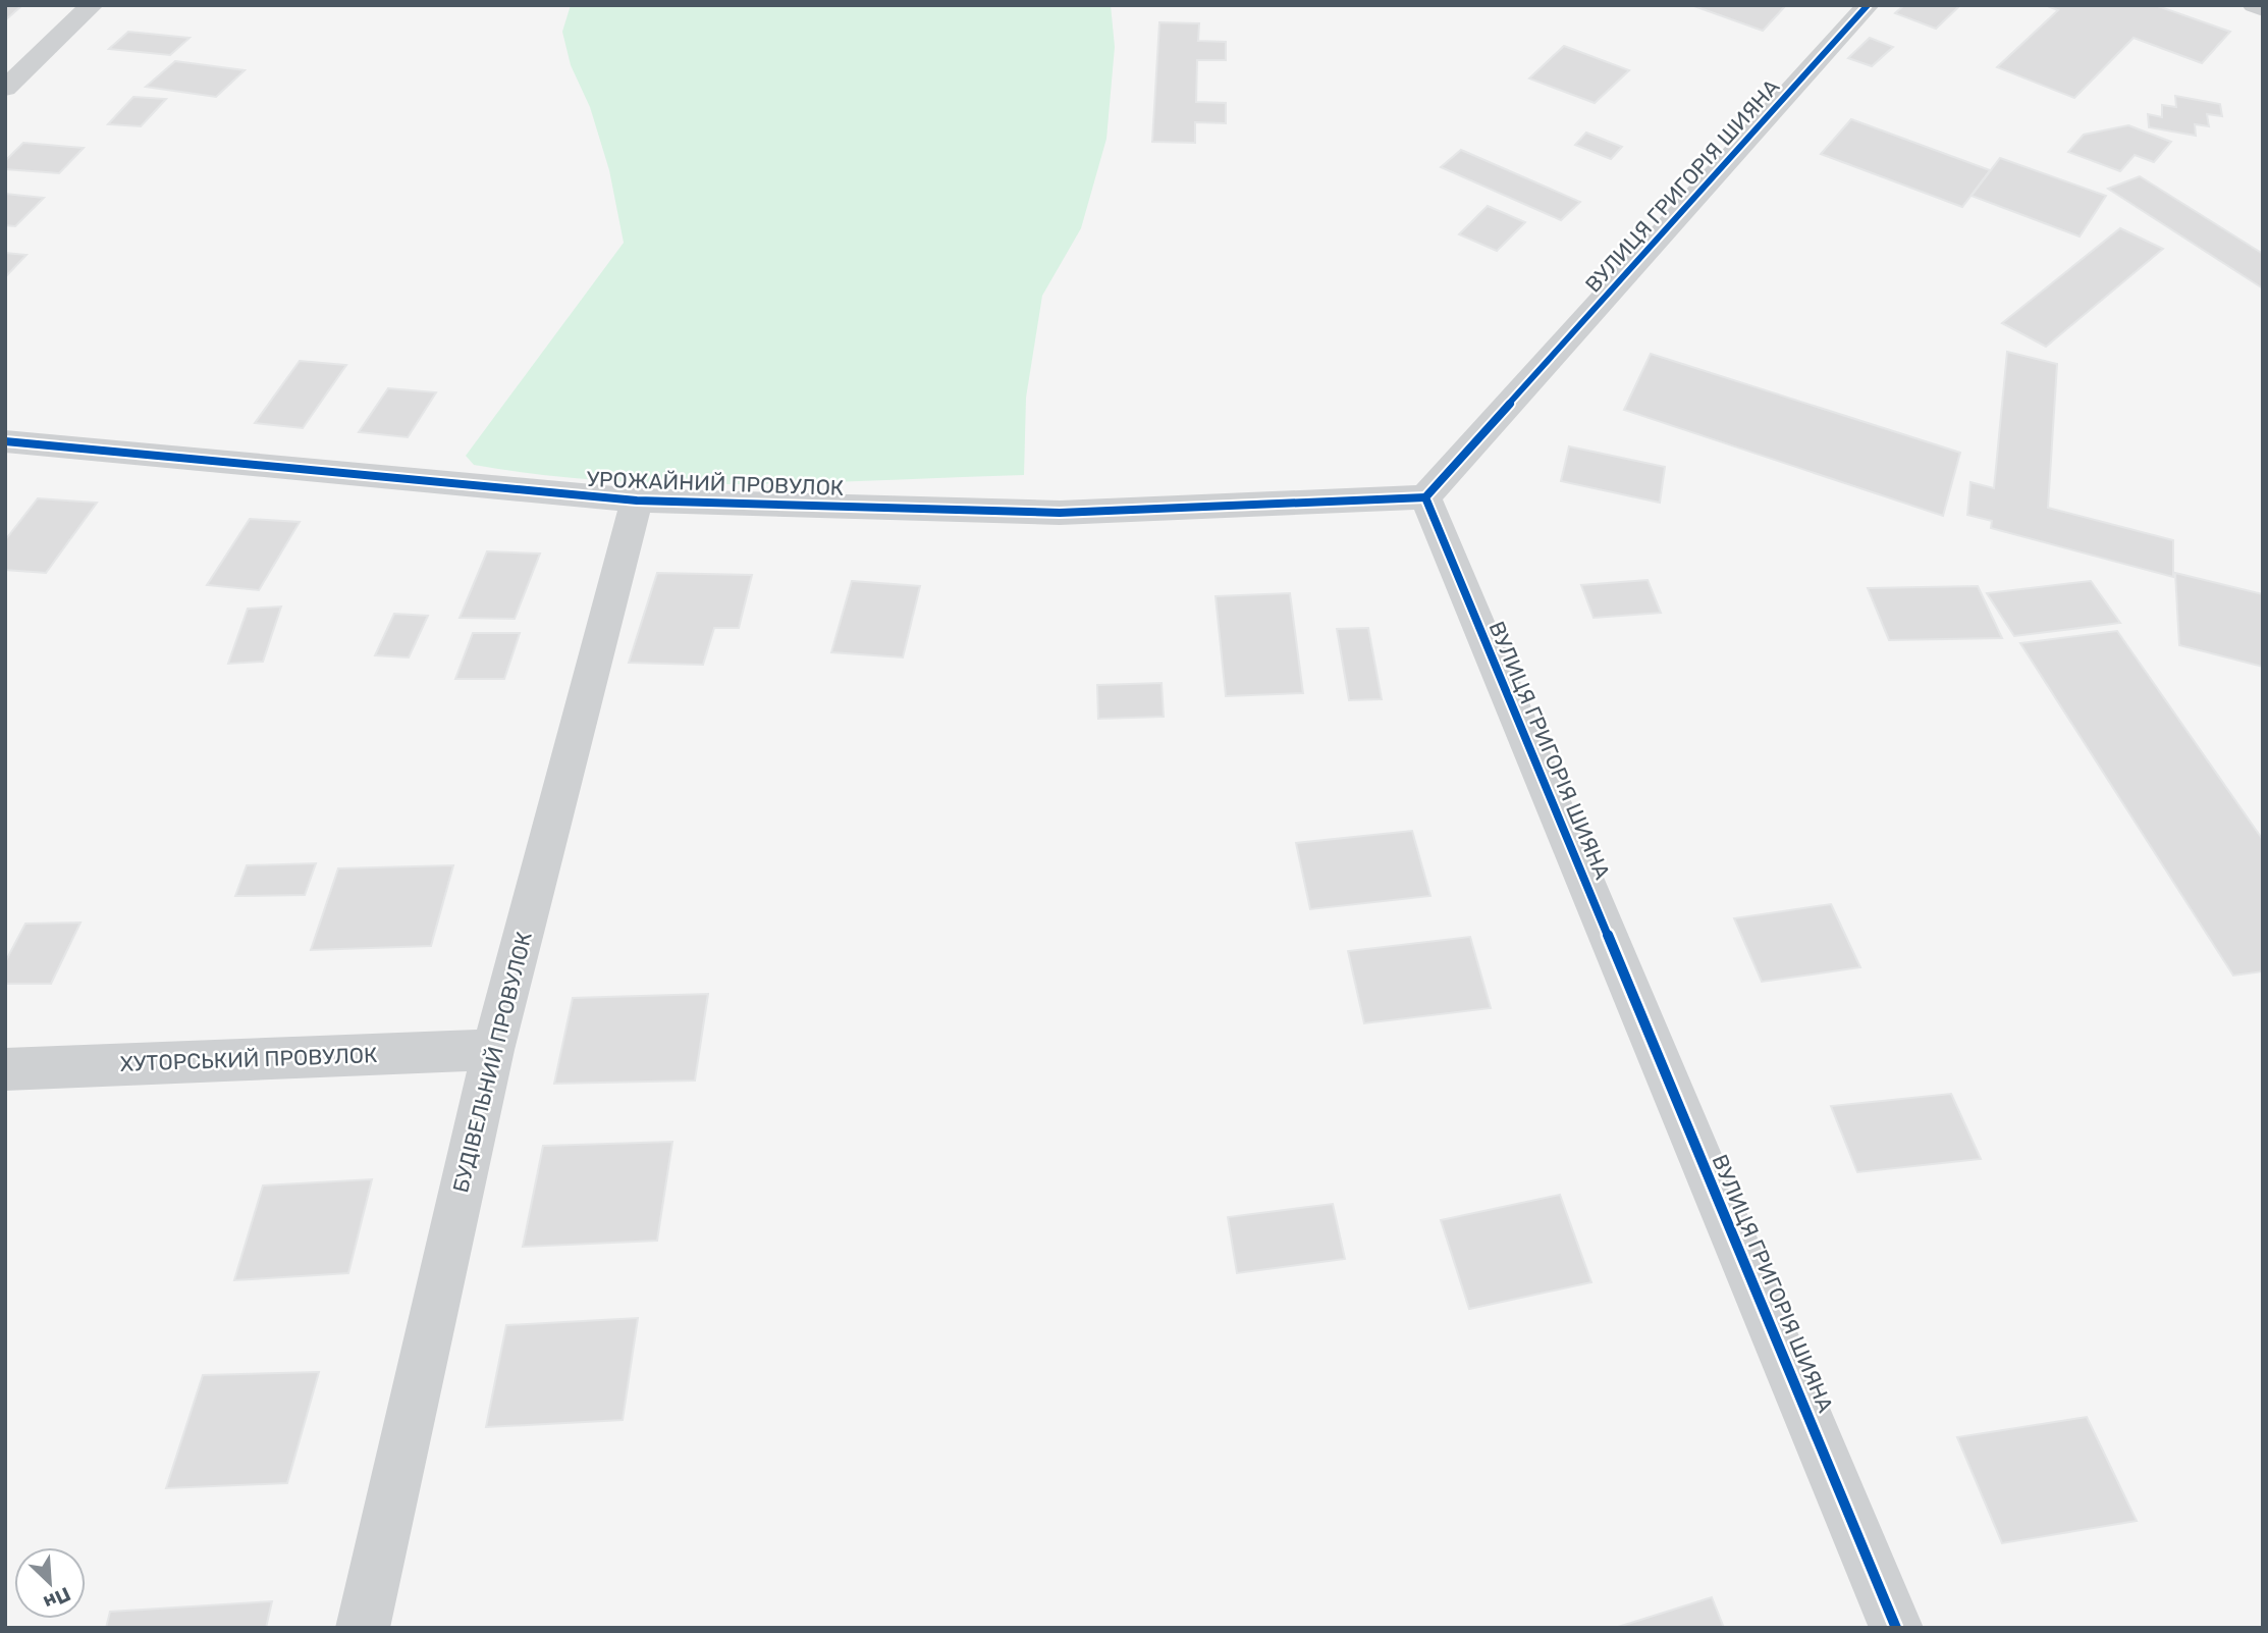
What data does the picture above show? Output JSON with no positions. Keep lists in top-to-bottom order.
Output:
{
  "streets": {
    "street": [
      "ВУЛИЦЯ ГРИГОРІЯ ШИЯНА",
      "УРОЖАЙНИЙ ПРОВУЛОК",
      "ХУТОРСЬКИЙ ПРОВУЛОК",
      "БУДІВЕЛЬНИЙ ПРОВУЛОК"
    ]
  },
  "crossings": [
    ["ВУЛИЦЯ ГРИГОРІЯ ШИЯНА", "УРОЖАЙНИЙ ПРОВУЛОК"],
    ["УРОЖАЙНИЙ ПРОВУЛОК", "БУДІВЕЛЬНИЙ ПРОВУЛОК"],
    ["ХУТОРСЬКИЙ ПРОВУЛОК", "БУДІВЕЛЬНИЙ ПРОВУЛОК"]
  ],
  "north": "bottom right"
}
